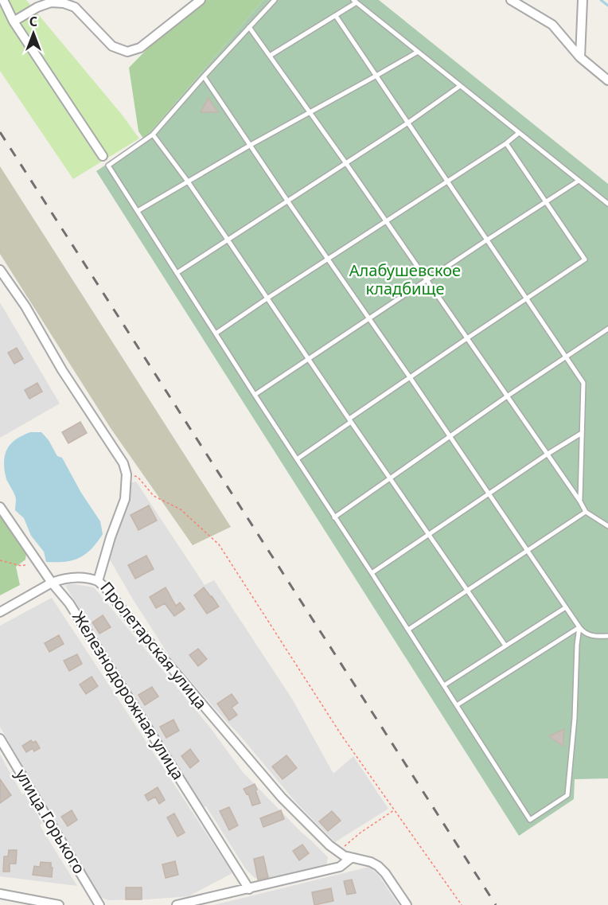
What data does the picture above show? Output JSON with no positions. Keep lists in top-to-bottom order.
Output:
{
  "streets": {
    "street": ["Пролетарская улица", "Железнодорожная улица", "улица Горького"]
  },
  "parks": ["Алабушевское кладбище"],
  "north": "top"
}
